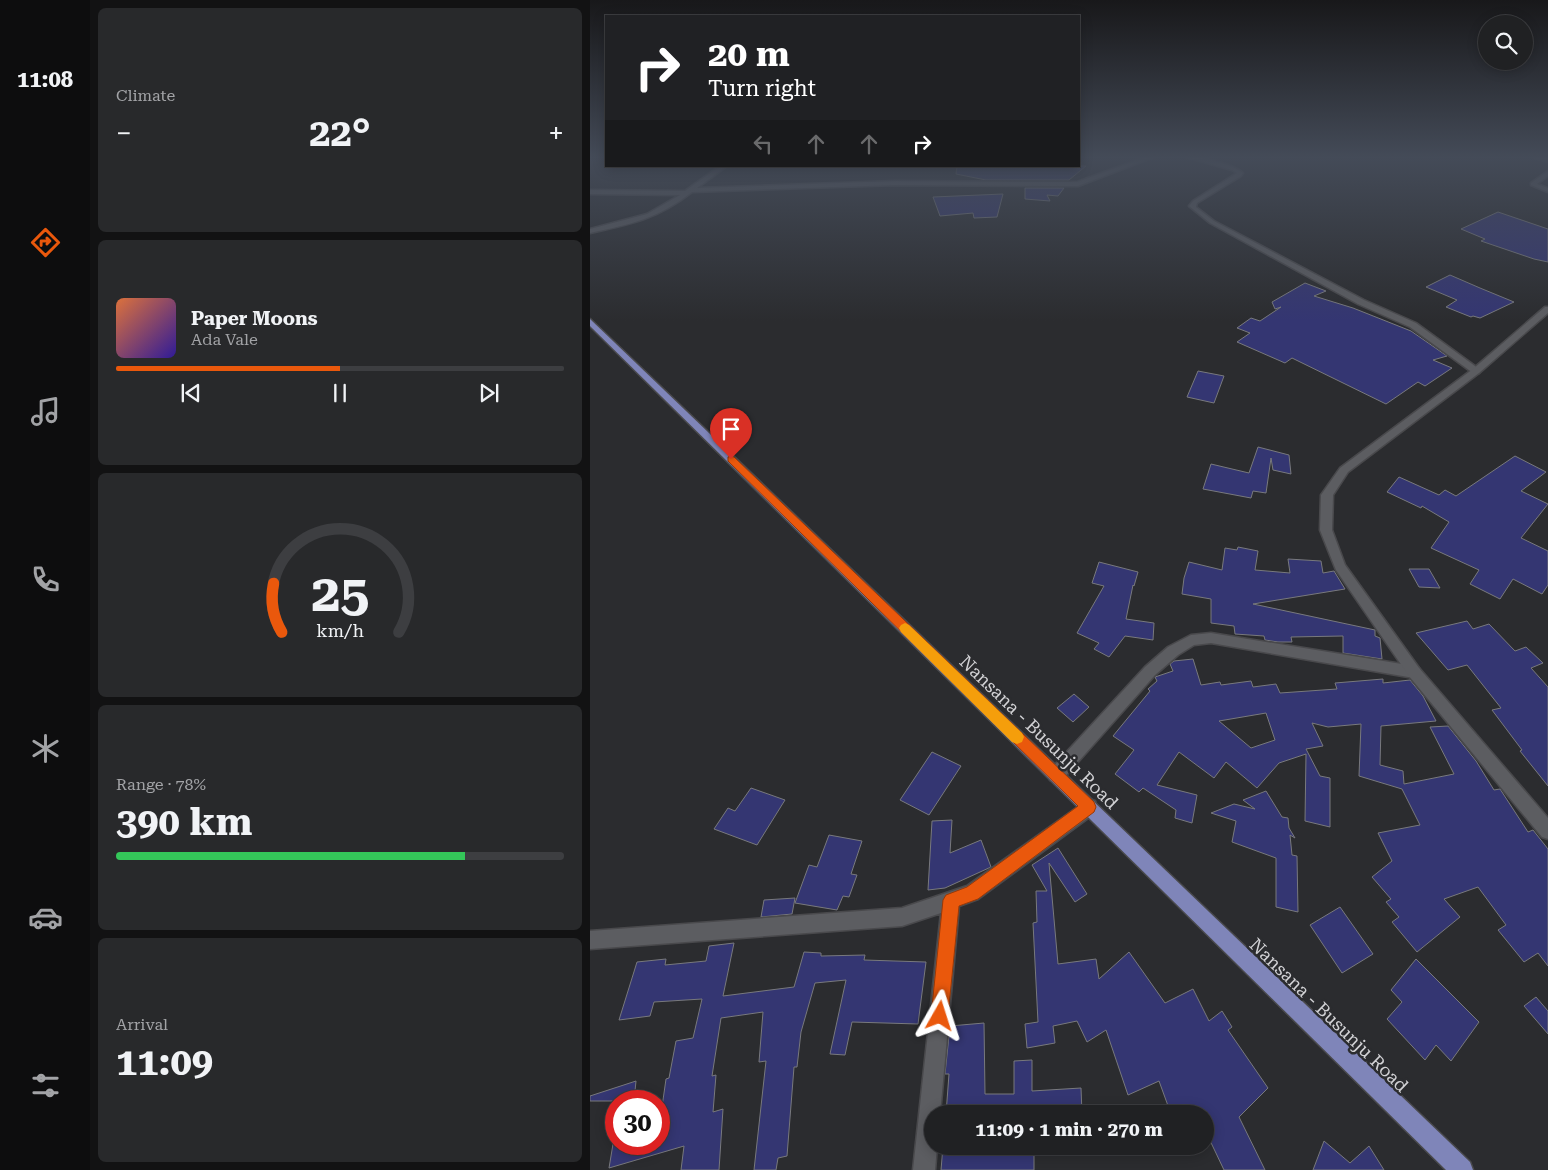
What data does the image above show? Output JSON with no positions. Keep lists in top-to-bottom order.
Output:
{
  "streets": {
    "main road": ["Nansana - Busunju Road"]
  },
  "page": {
    "tabs": "11:08",
    "tile": [
      "Climate",
      ["Range · 78%", "390 km"],
      ["Arrival", "11:09"]
    ],
    "turn": ["20 m", "Turn right"],
    "heat": ["−", "22°", "+"],
    "song": ["Paper Moons", "Ada Vale"],
    "limit": "30",
    "trip": "11:09 · 1 min · 270 m",
    "gauge": ["25", "km/h"]
  }
}
